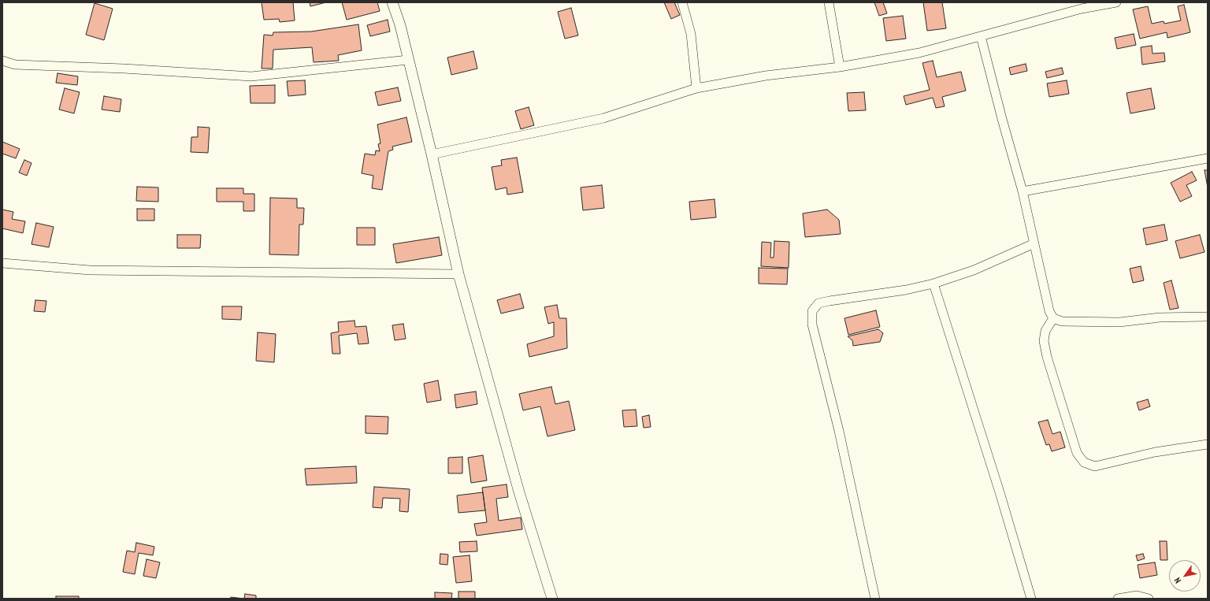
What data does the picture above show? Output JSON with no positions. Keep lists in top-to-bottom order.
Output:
{
  "north": "bottom left"
}
